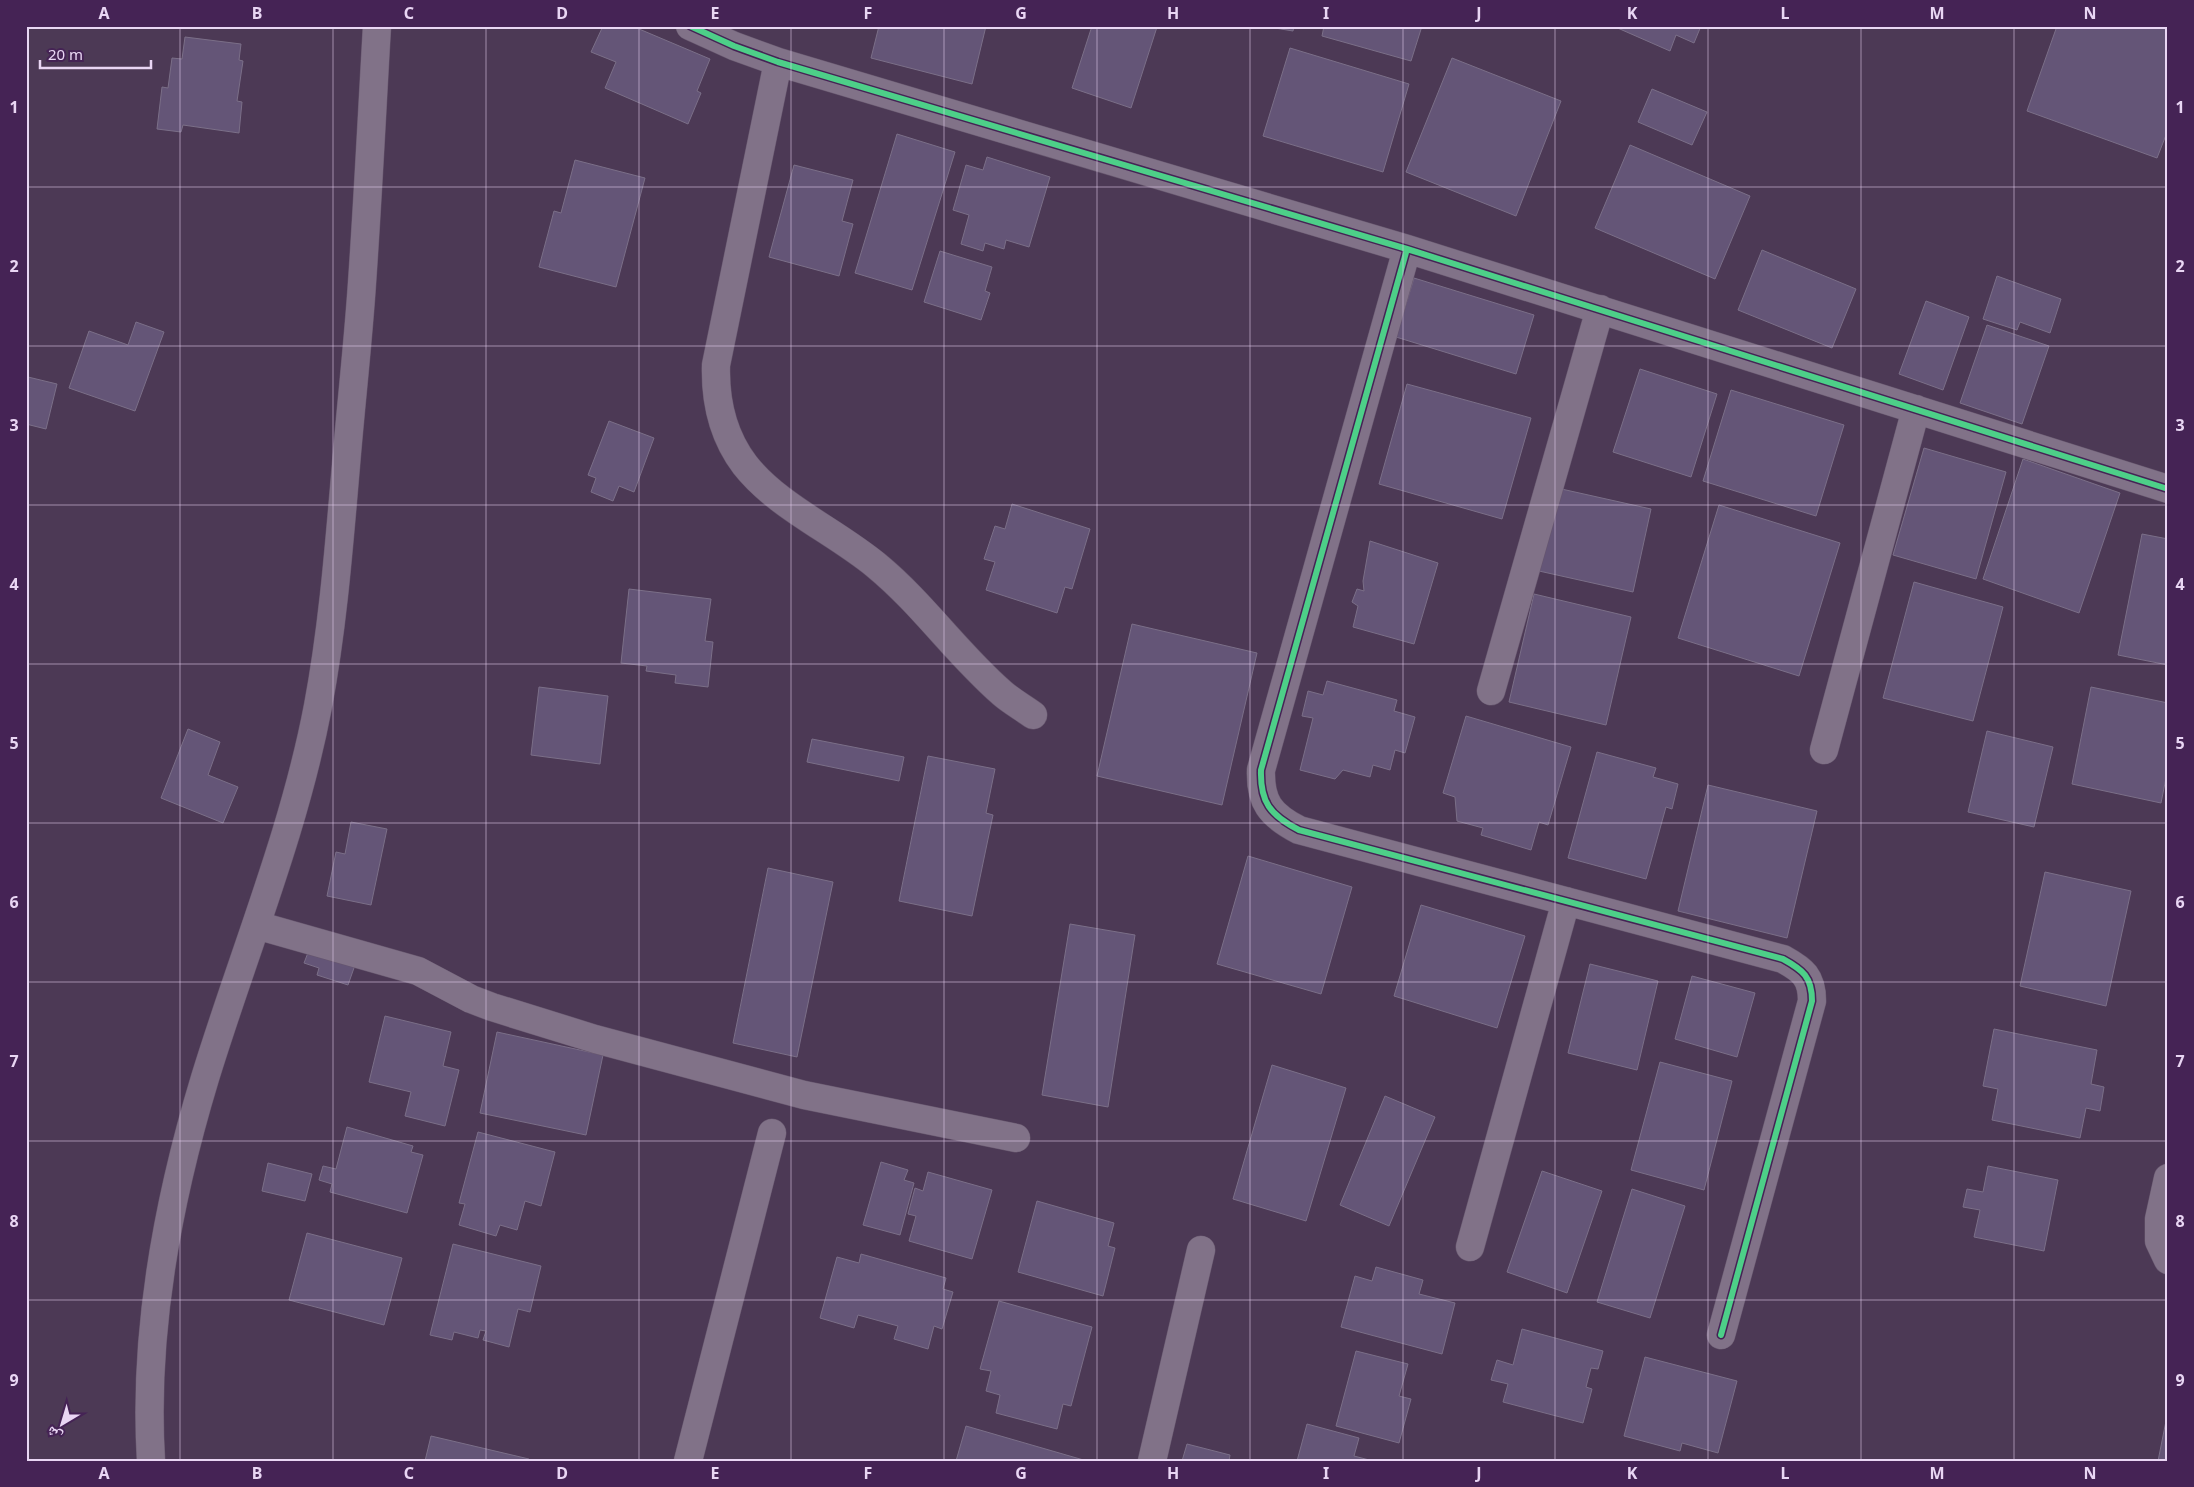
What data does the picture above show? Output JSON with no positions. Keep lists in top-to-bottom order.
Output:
{
  "scale_bar": "20 m",
  "north": "bottom left",
  "grid": {
    "columns": [
      "A",
      "B",
      "C",
      "D",
      "E",
      "F",
      "G",
      "H",
      "I",
      "J",
      "K",
      "L",
      "M",
      "N"
    ],
    "rows": [
      "1",
      "2",
      "3",
      "4",
      "5",
      "6",
      "7",
      "8",
      "9"
    ]
  }
}
